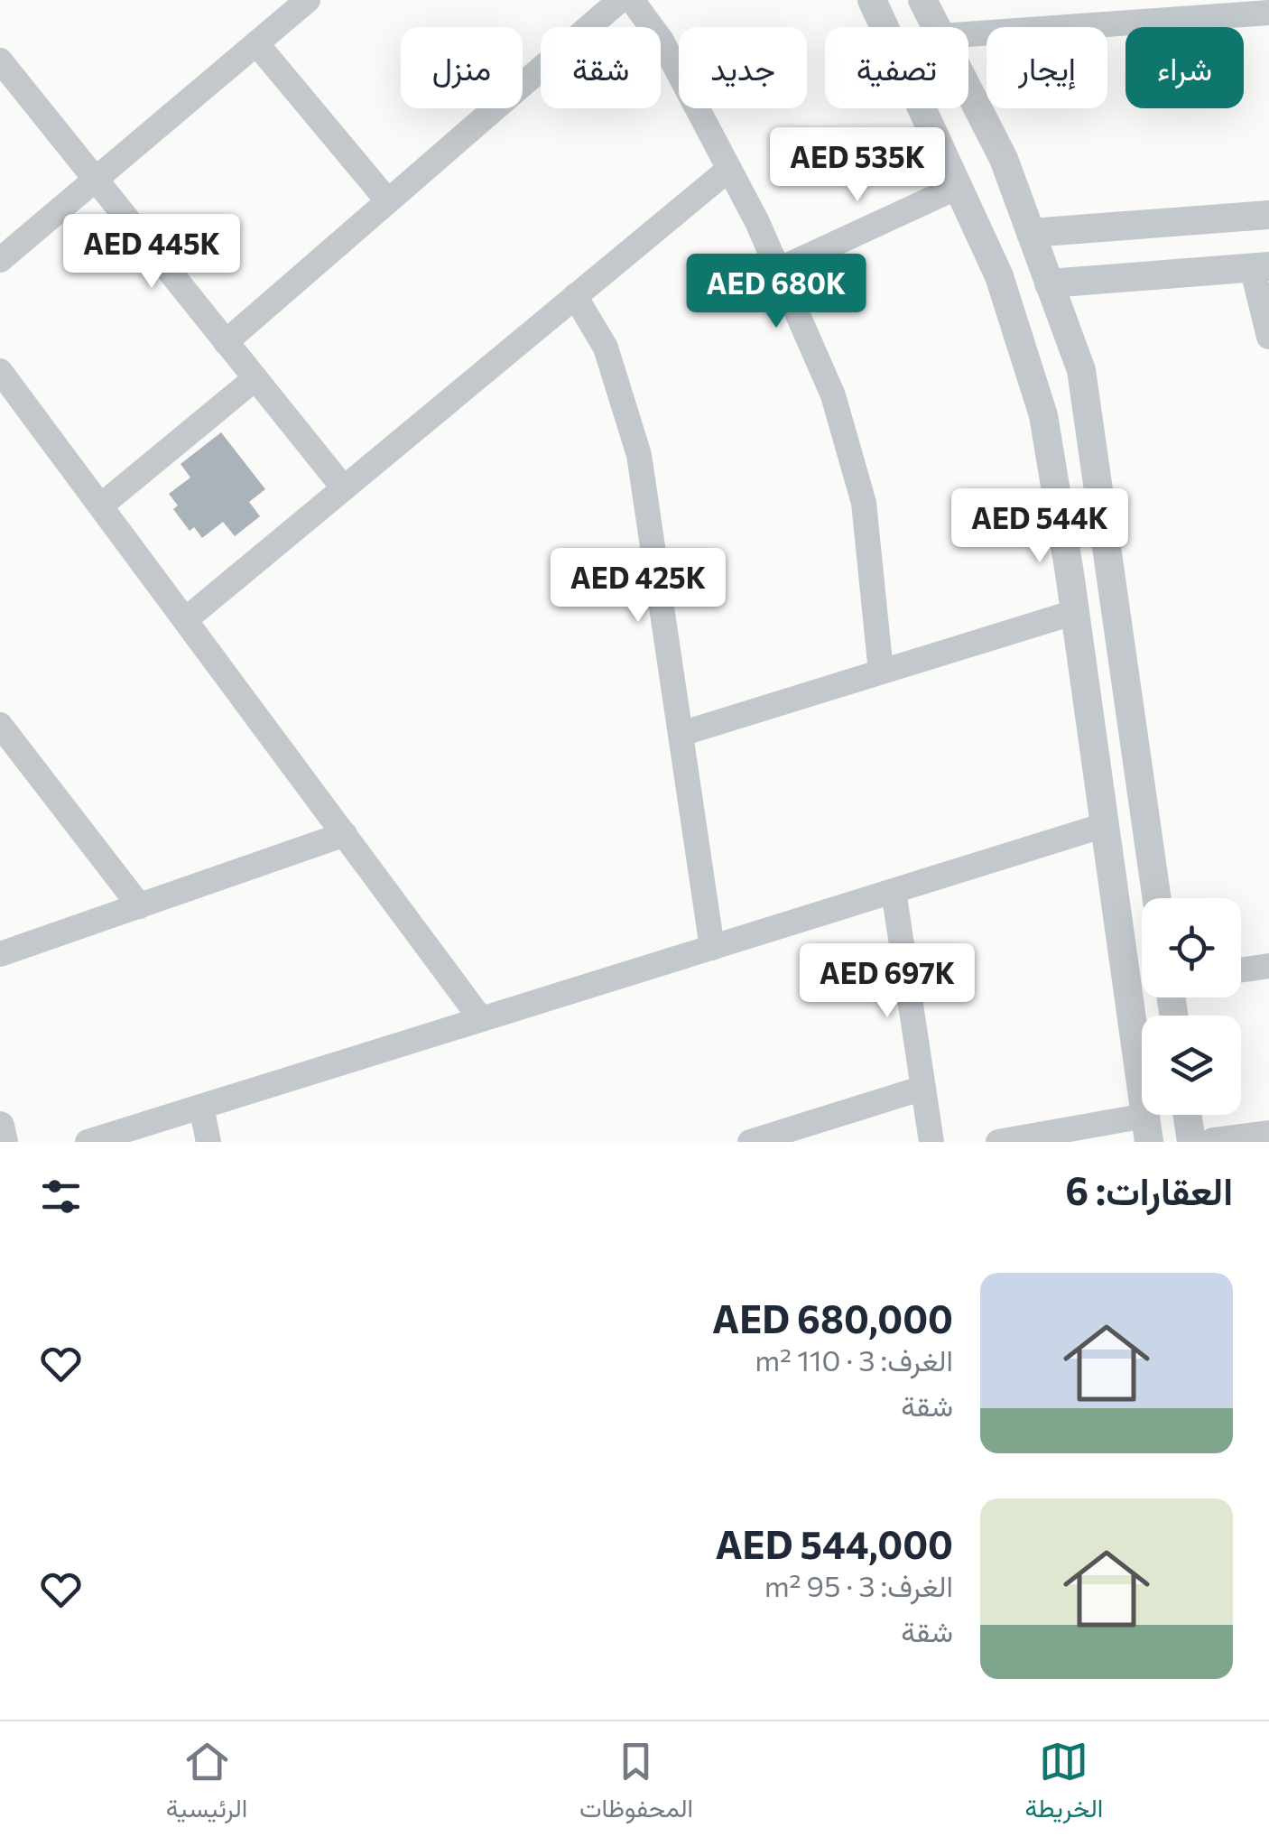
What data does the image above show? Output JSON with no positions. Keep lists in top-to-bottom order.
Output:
{
  "page": {
    "chip": [
      "شراء",
      "إيجار",
      "تصفية",
      "جديد",
      "شقة",
      "منزل"
    ],
    "price": [
      "AED 535K",
      "AED 445K",
      "AED 680K",
      "AED 544K",
      "AED 425K",
      "AED 697K"
    ],
    "heading": "العقارات: 6",
    "list": [
      {
        "name": "AED 680,000",
        "note": "الغرف: 3 · 110 m² · شقة"
      },
      {
        "name": "AED 544,000",
        "note": "الغرف: 3 · 95 m² · شقة"
      }
    ],
    "tabs": ["الخريطة", "المحفوظات", "الرئيسية"]
  }
}
